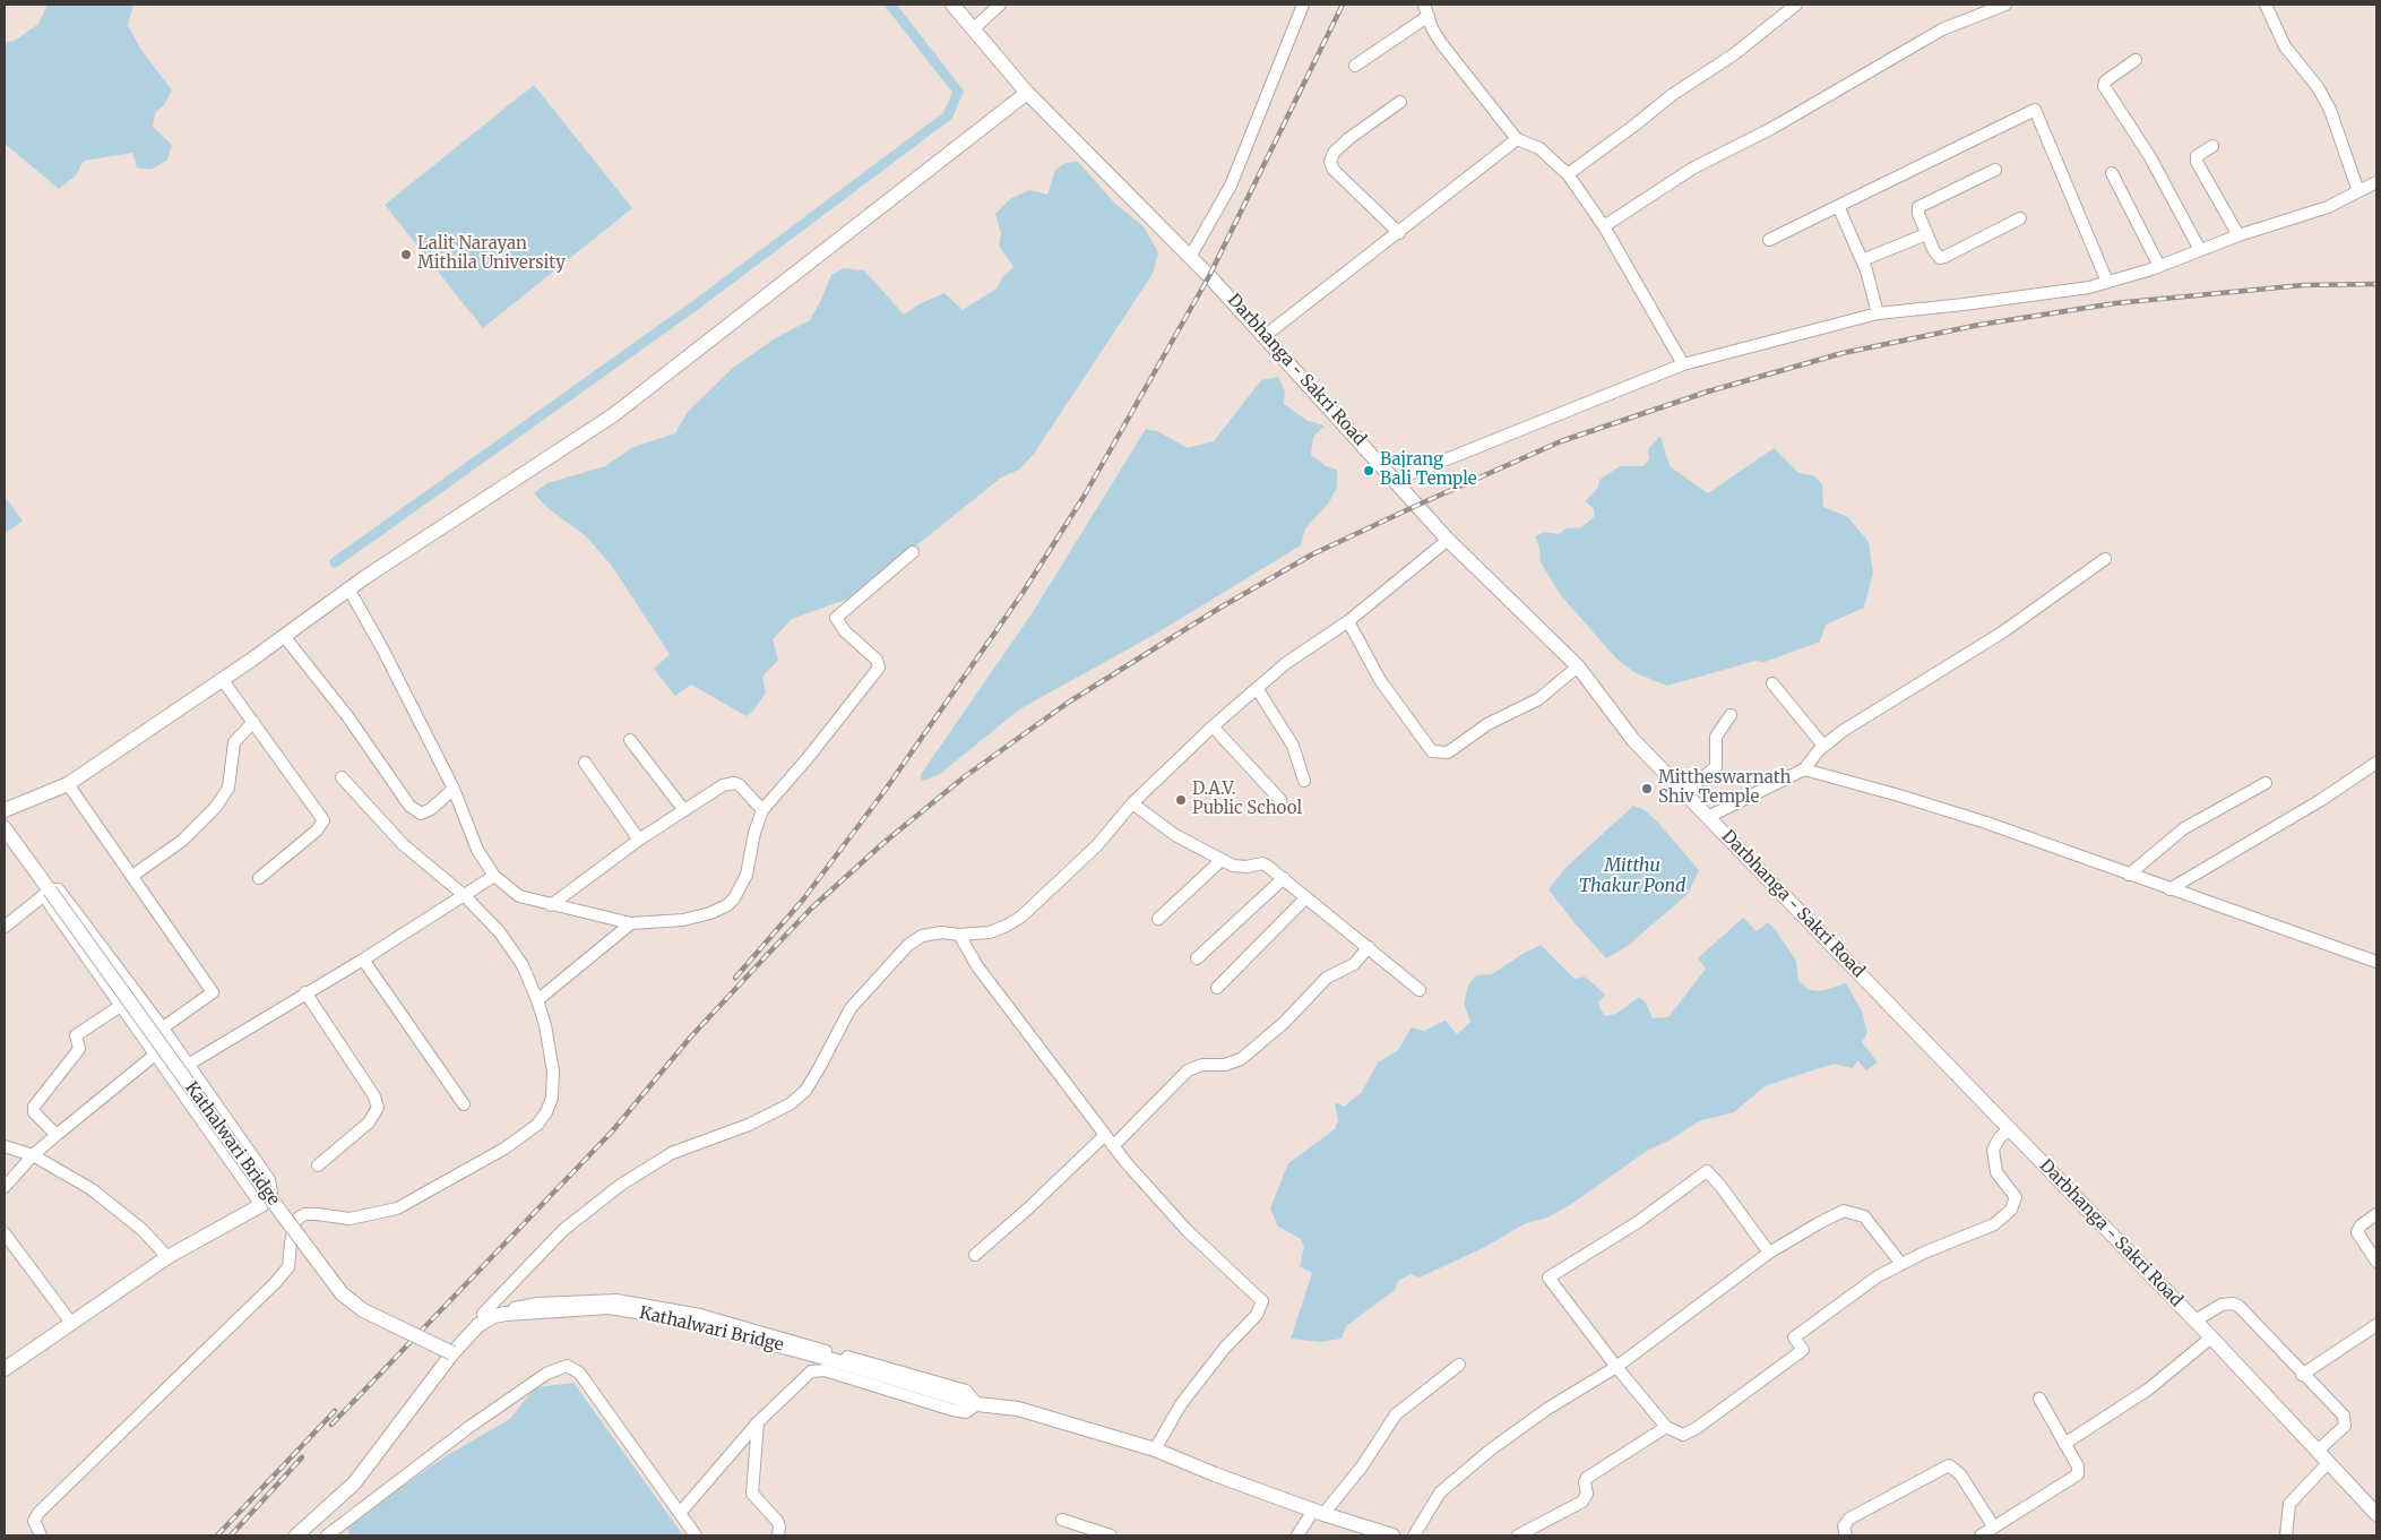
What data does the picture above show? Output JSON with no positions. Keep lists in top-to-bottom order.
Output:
{
  "streets": {
    "main road": ["Darbhanga - Sakri Road", "Kathalwari Bridge"]
  },
  "water": ["Mitthu Thakur Pond"],
  "places": [
    "Lalit Narayan Mithila University",
    "Bajrang Bali Temple",
    "Mittheswarnath Shiv Temple",
    "D.A.V. Public School"
  ]
}
